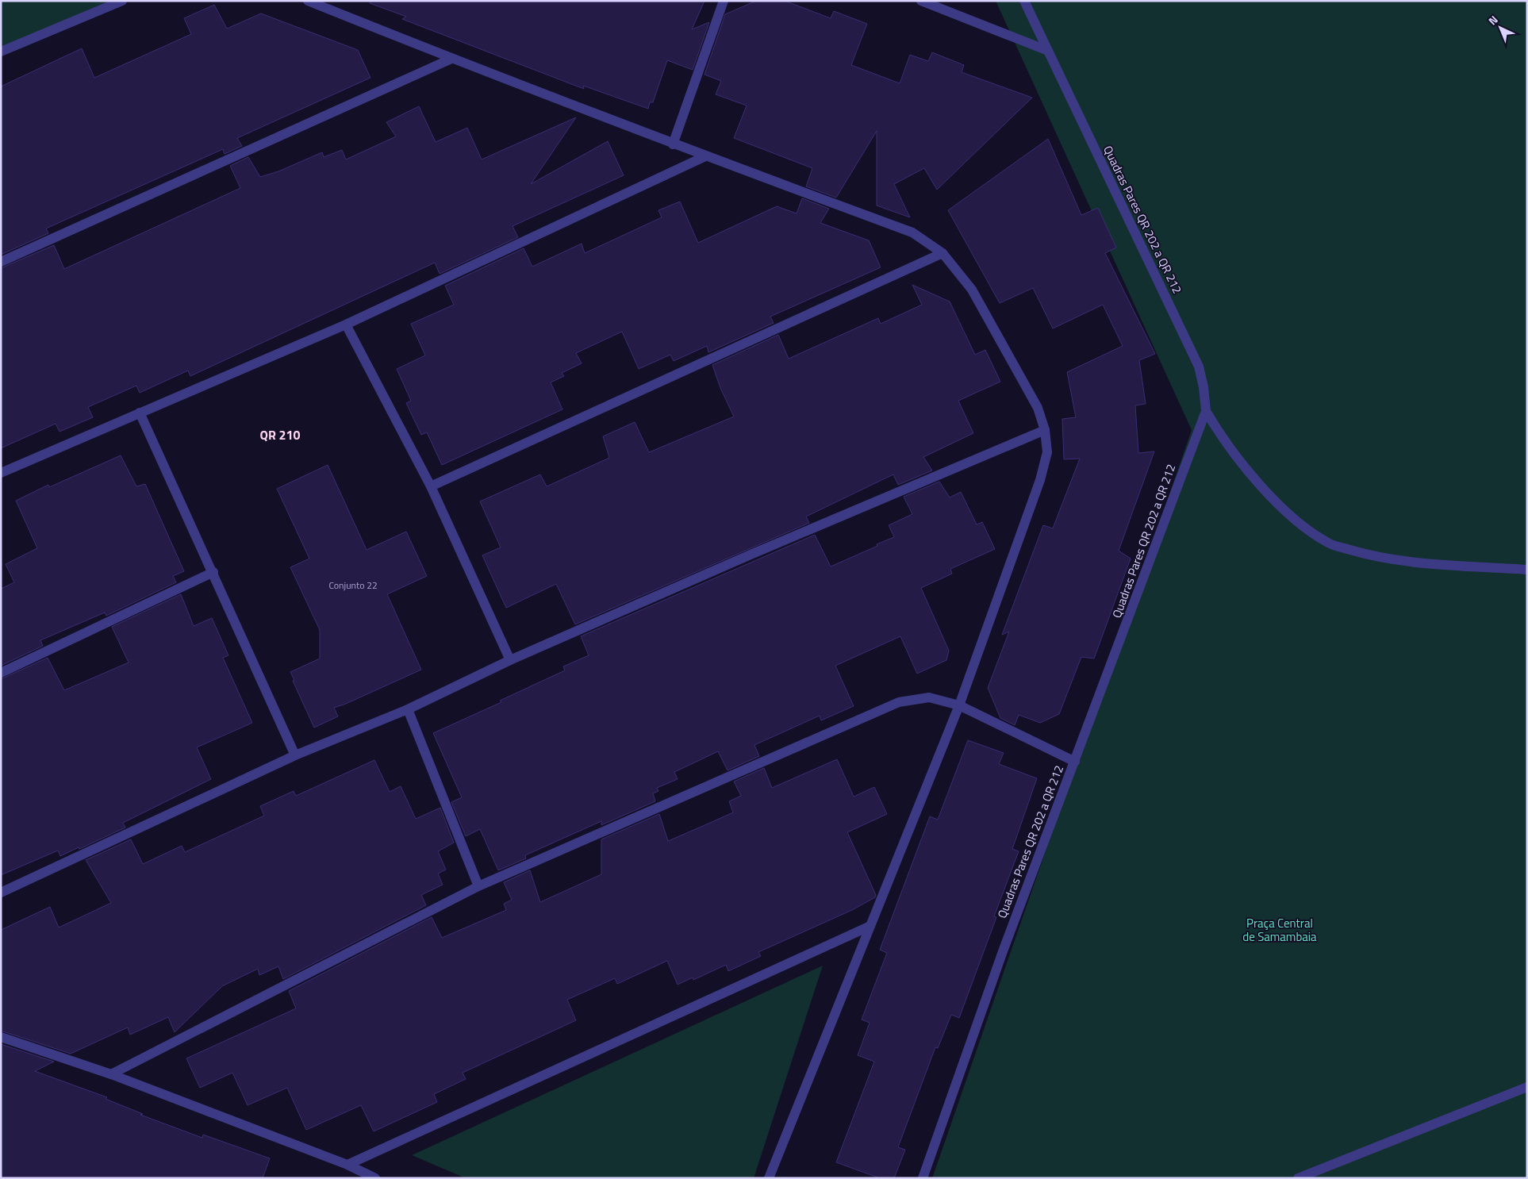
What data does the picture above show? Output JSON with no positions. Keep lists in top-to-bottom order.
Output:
{
  "streets": {
    "street": ["Quadras Pares QR 202 a QR 212"]
  },
  "districts": ["QR 210"],
  "parks": ["Praça Central de Samambaia"],
  "house_numbers": ["Conjunto 22"],
  "north": "top left"
}
